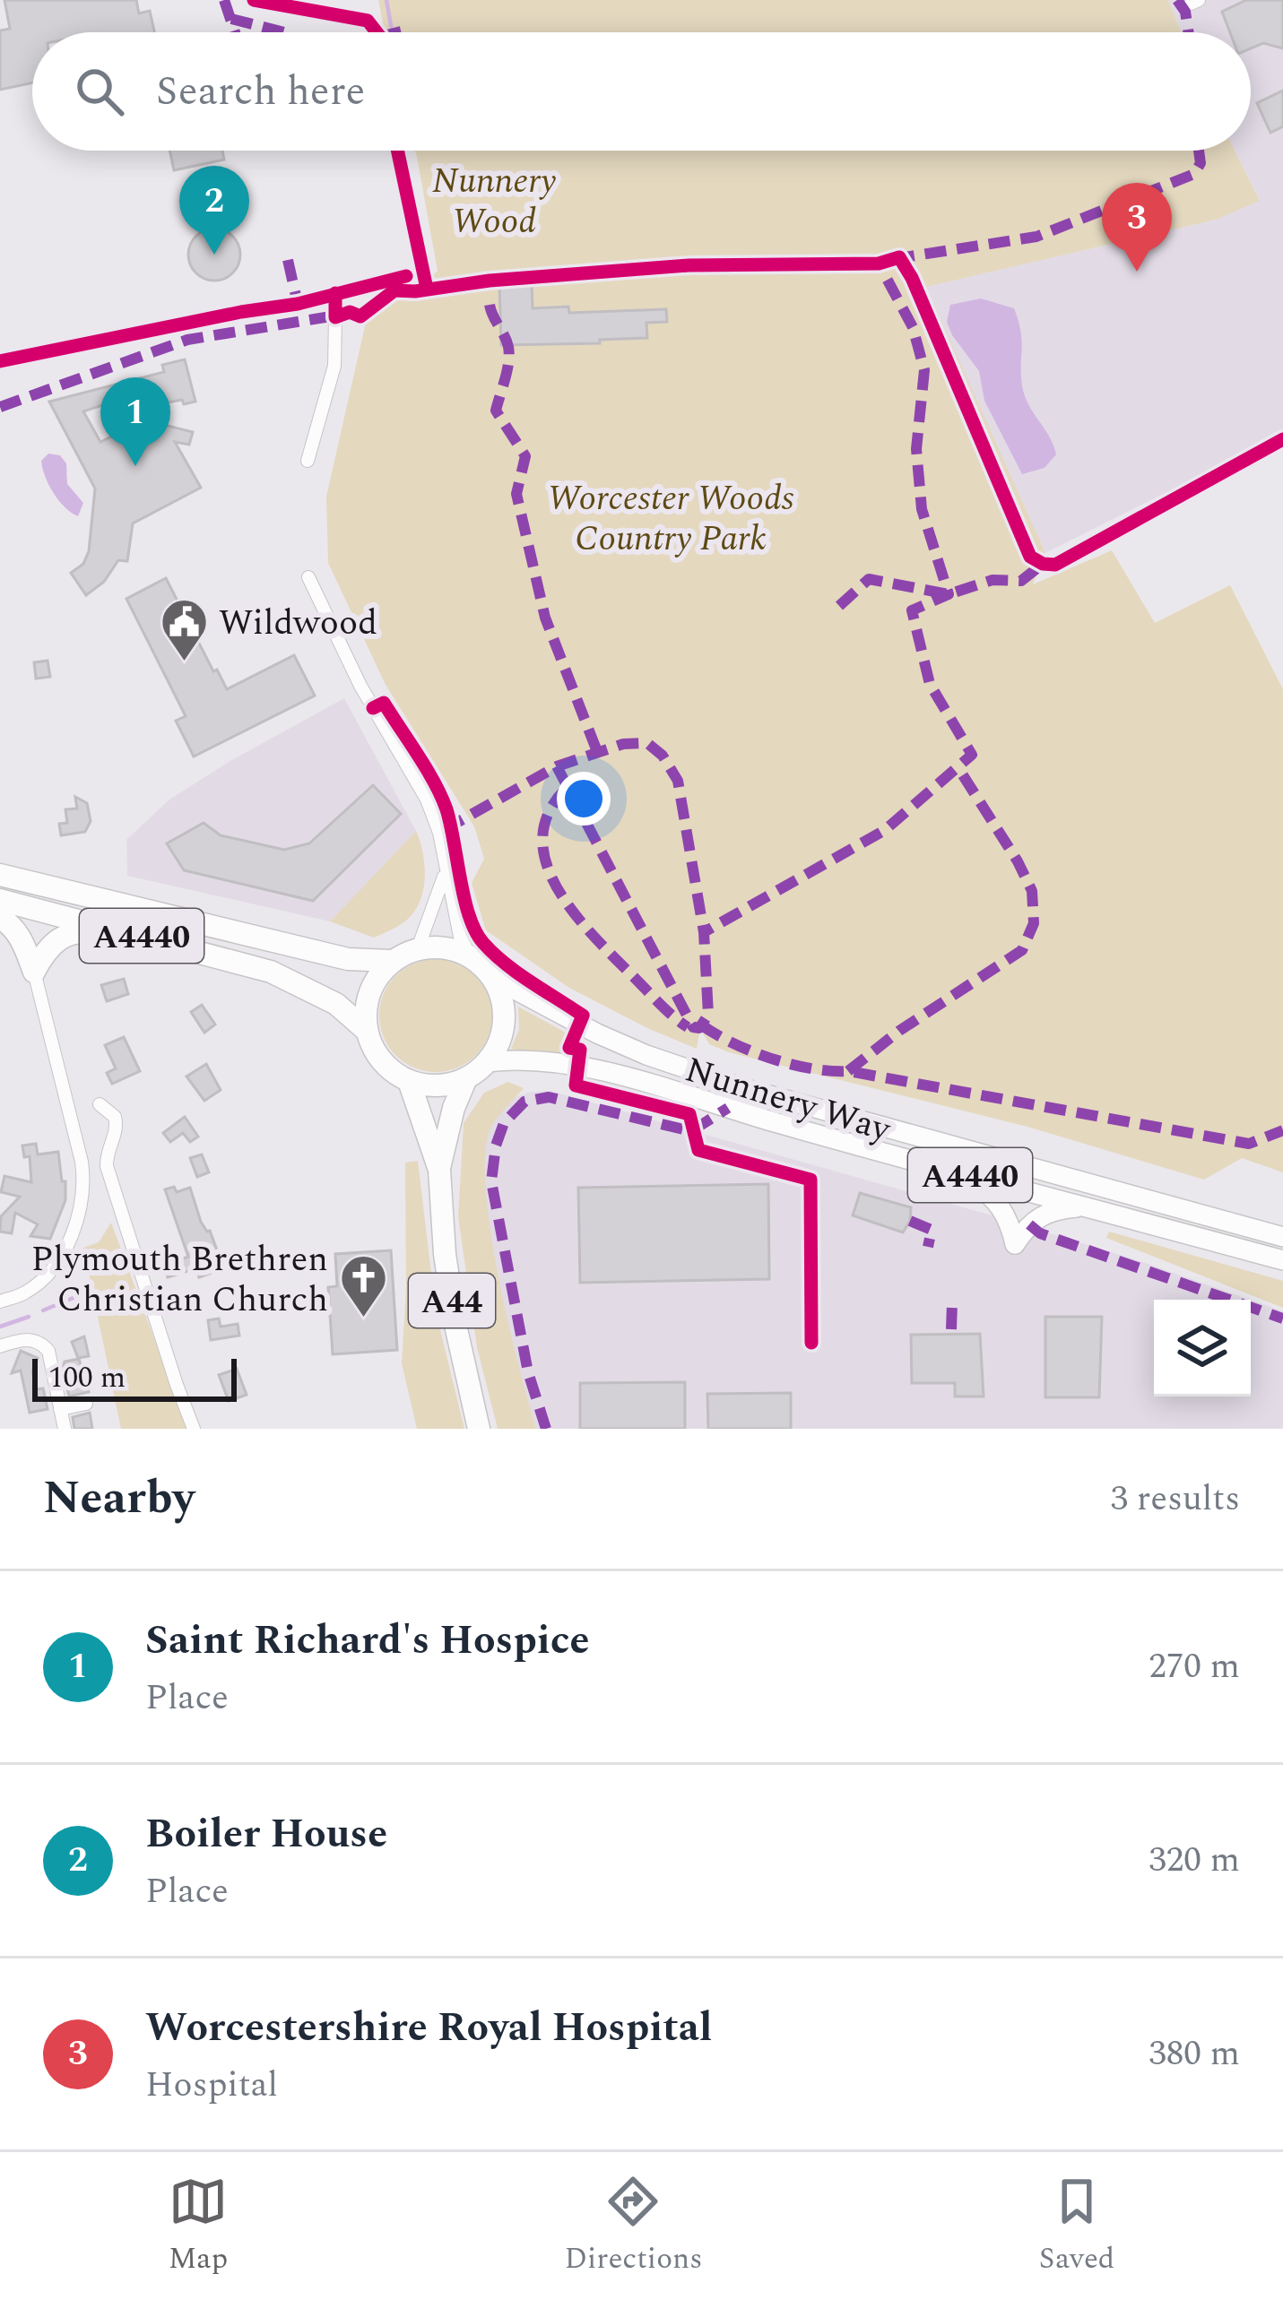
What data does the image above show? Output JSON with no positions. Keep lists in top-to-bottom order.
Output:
{
  "streets": {
    "highway": ["A4440", "A44"],
    "main road": ["Nunnery Way"]
  },
  "crossings": [
    ["A4440", "Nunnery Way"],
    ["A4440", "A44"],
    ["Nunnery Way", "A44"]
  ],
  "parks": ["Nunnery Wood", "Worcester Woods Country Park"],
  "places": {
    "public building": ["Wildwood"],
    "church": ["Plymouth Brethren Christian Church"]
  },
  "scale_bar": "100 m",
  "page": {
    "search": "Search here",
    "pins": ["2", "3", "1"],
    "scale": "100 m",
    "heading": ["Nearby", "3 results"],
    "list": [
      {
        "mark": "1",
        "name": "Saint Richard's Hospice",
        "note": "Place",
        "value": "270 m"
      },
      {
        "mark": "2",
        "name": "Boiler House",
        "note": "Place",
        "value": "320 m"
      },
      {
        "mark": "3",
        "name": "Worcestershire Royal Hospital",
        "note": "Hospital",
        "value": "380 m"
      }
    ],
    "nav": ["Map", "Directions", "Saved"]
  }
}
